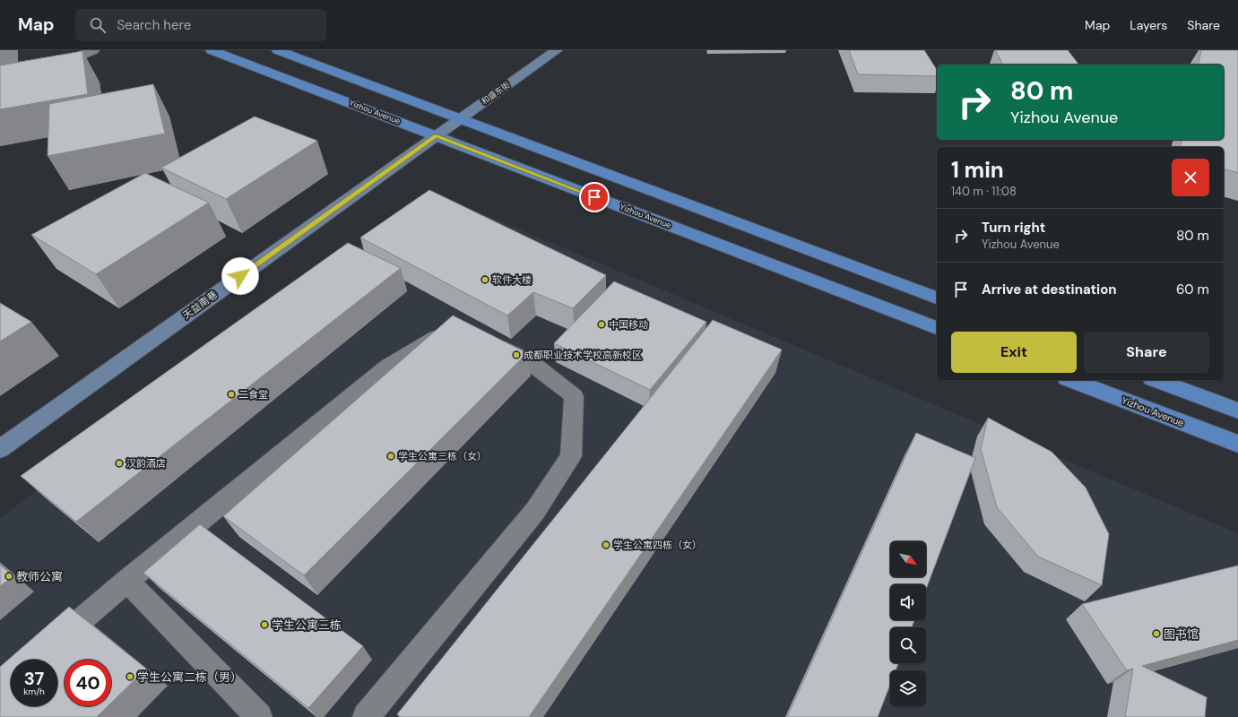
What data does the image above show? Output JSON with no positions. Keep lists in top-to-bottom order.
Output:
{
  "streets": {
    "main road": ["Yizhou Avenue"],
    "street": ["和盛东街", "天益南巷"]
  },
  "crossings": [
    ["和盛东街", "Yizhou Avenue"],
    ["和盛东街", "天益南巷"],
    ["Yizhou Avenue", "天益南巷"]
  ],
  "places": [
    "软件大楼",
    "中国移动",
    "成都职业技术学校高新校区",
    "二食堂",
    "学生公寓三栋（女）",
    "汉韵酒店",
    "学生公寓四栋（女）",
    "教师公寓",
    "学生公寓三栋",
    "图书馆",
    "学生公寓二栋（男）"
  ],
  "north": "bottom right",
  "page": {
    "header": "Map",
    "search": "Search here",
    "nav": ["Map", "Layers", "Share"],
    "turn": ["80 m", "Yizhou Avenue"],
    "heading": ["1 min", "140 m · 11:08"],
    "list": [
      {
        "name": "Turn right",
        "note": "Yizhou Avenue",
        "value": "80 m"
      },
      {
        "name": "Arrive at destination",
        "value": "60 m"
      }
    ],
    "buttons": ["Exit", "Share"],
    "speed": "37 km/h",
    "limit": "40"
  }
}
